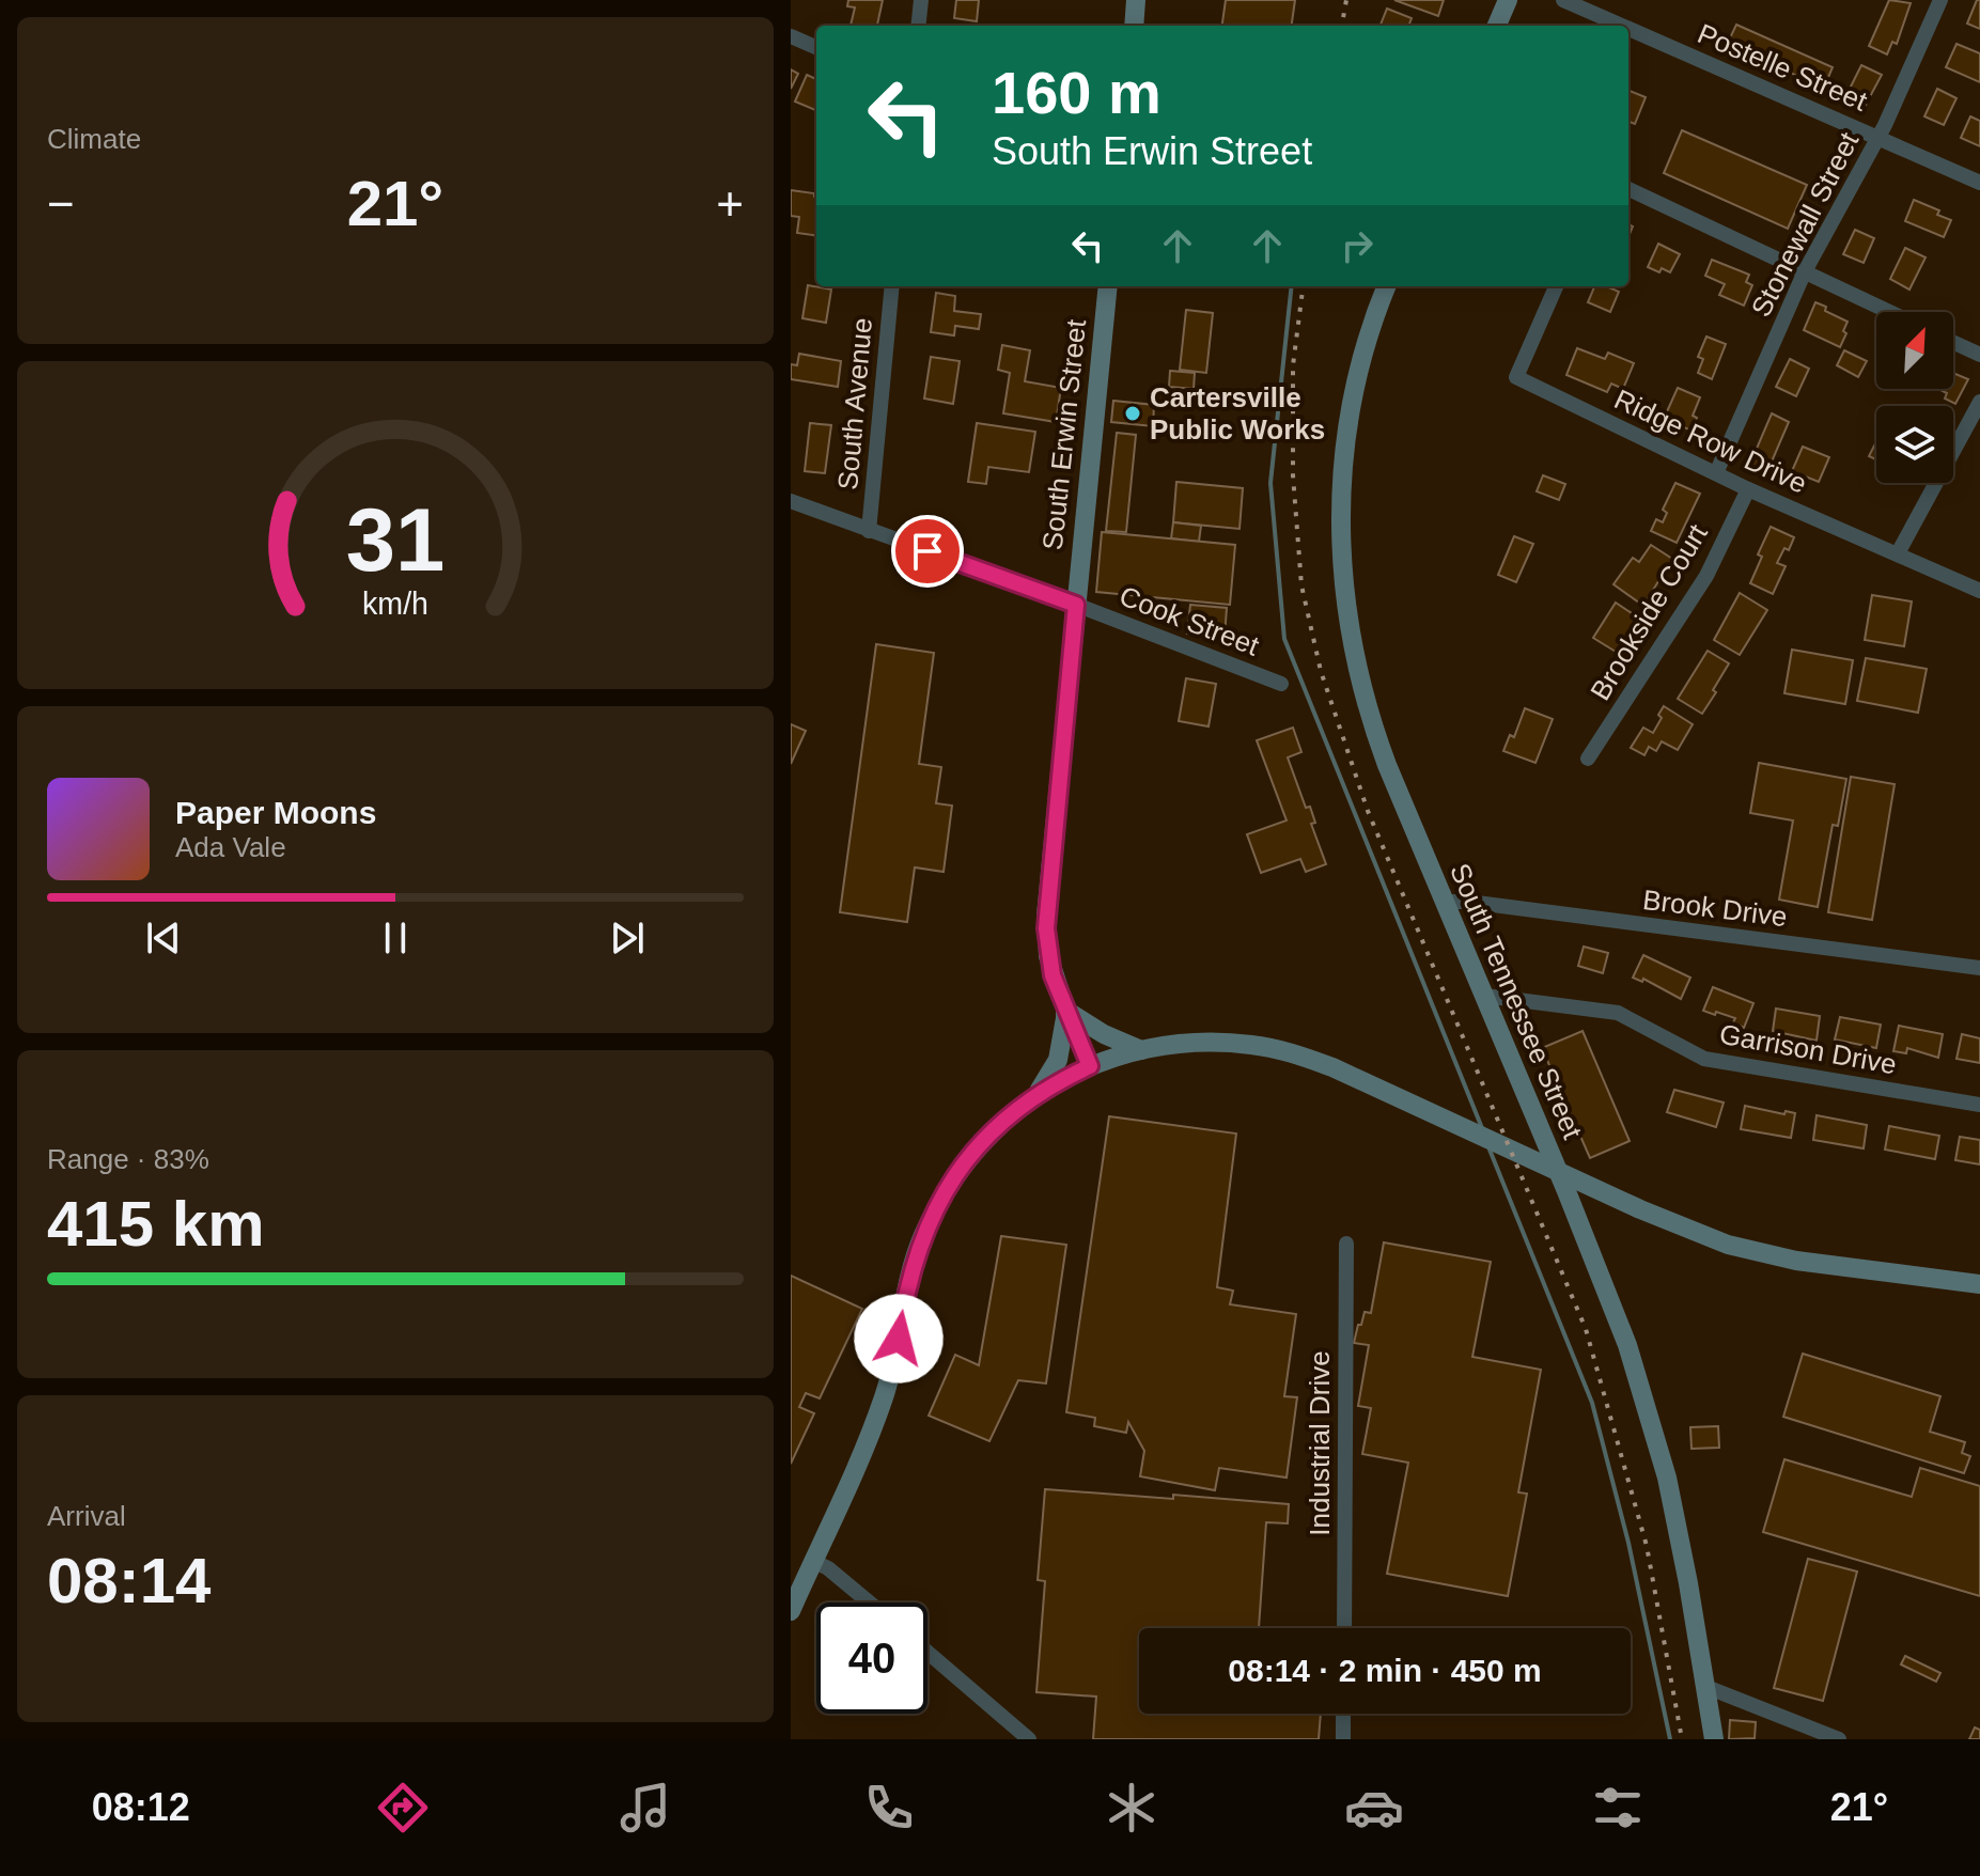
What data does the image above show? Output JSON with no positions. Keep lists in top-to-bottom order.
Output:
{
  "streets": {
    "street": [
      "Postelle Street",
      "Stonewall Street",
      "South Avenue",
      "South Erwin Street",
      "Ridge Row Drive",
      "Brookside Court",
      "Cook Street",
      "Brook Drive",
      "South Tennessee Street",
      "Garrison Drive",
      "Industrial Drive"
    ]
  },
  "crossings": [
    ["Postelle Street", "Stonewall Street"],
    ["Stonewall Street", "Ridge Row Drive"],
    ["South Avenue", "Cook Street"],
    ["South Erwin Street", "Cook Street"],
    ["Ridge Row Drive", "Brookside Court"],
    ["Brook Drive", "South Tennessee Street"],
    ["South Tennessee Street", "Garrison Drive"]
  ],
  "places": ["Cartersville Public Works"],
  "north": "top right",
  "page": {
    "tile": [
      "Climate",
      ["Range · 83%", "415 km"],
      ["Arrival", "08:14"]
    ],
    "turn": ["160 m", "South Erwin Street"],
    "heat": ["−", "21°", "+"],
    "song": ["Paper Moons", "Ada Vale"],
    "limit": "40",
    "trip": "08:14 · 2 min · 450 m",
    "tabs": ["08:12", "21°"],
    "gauge": ["31", "km/h"]
  }
}
